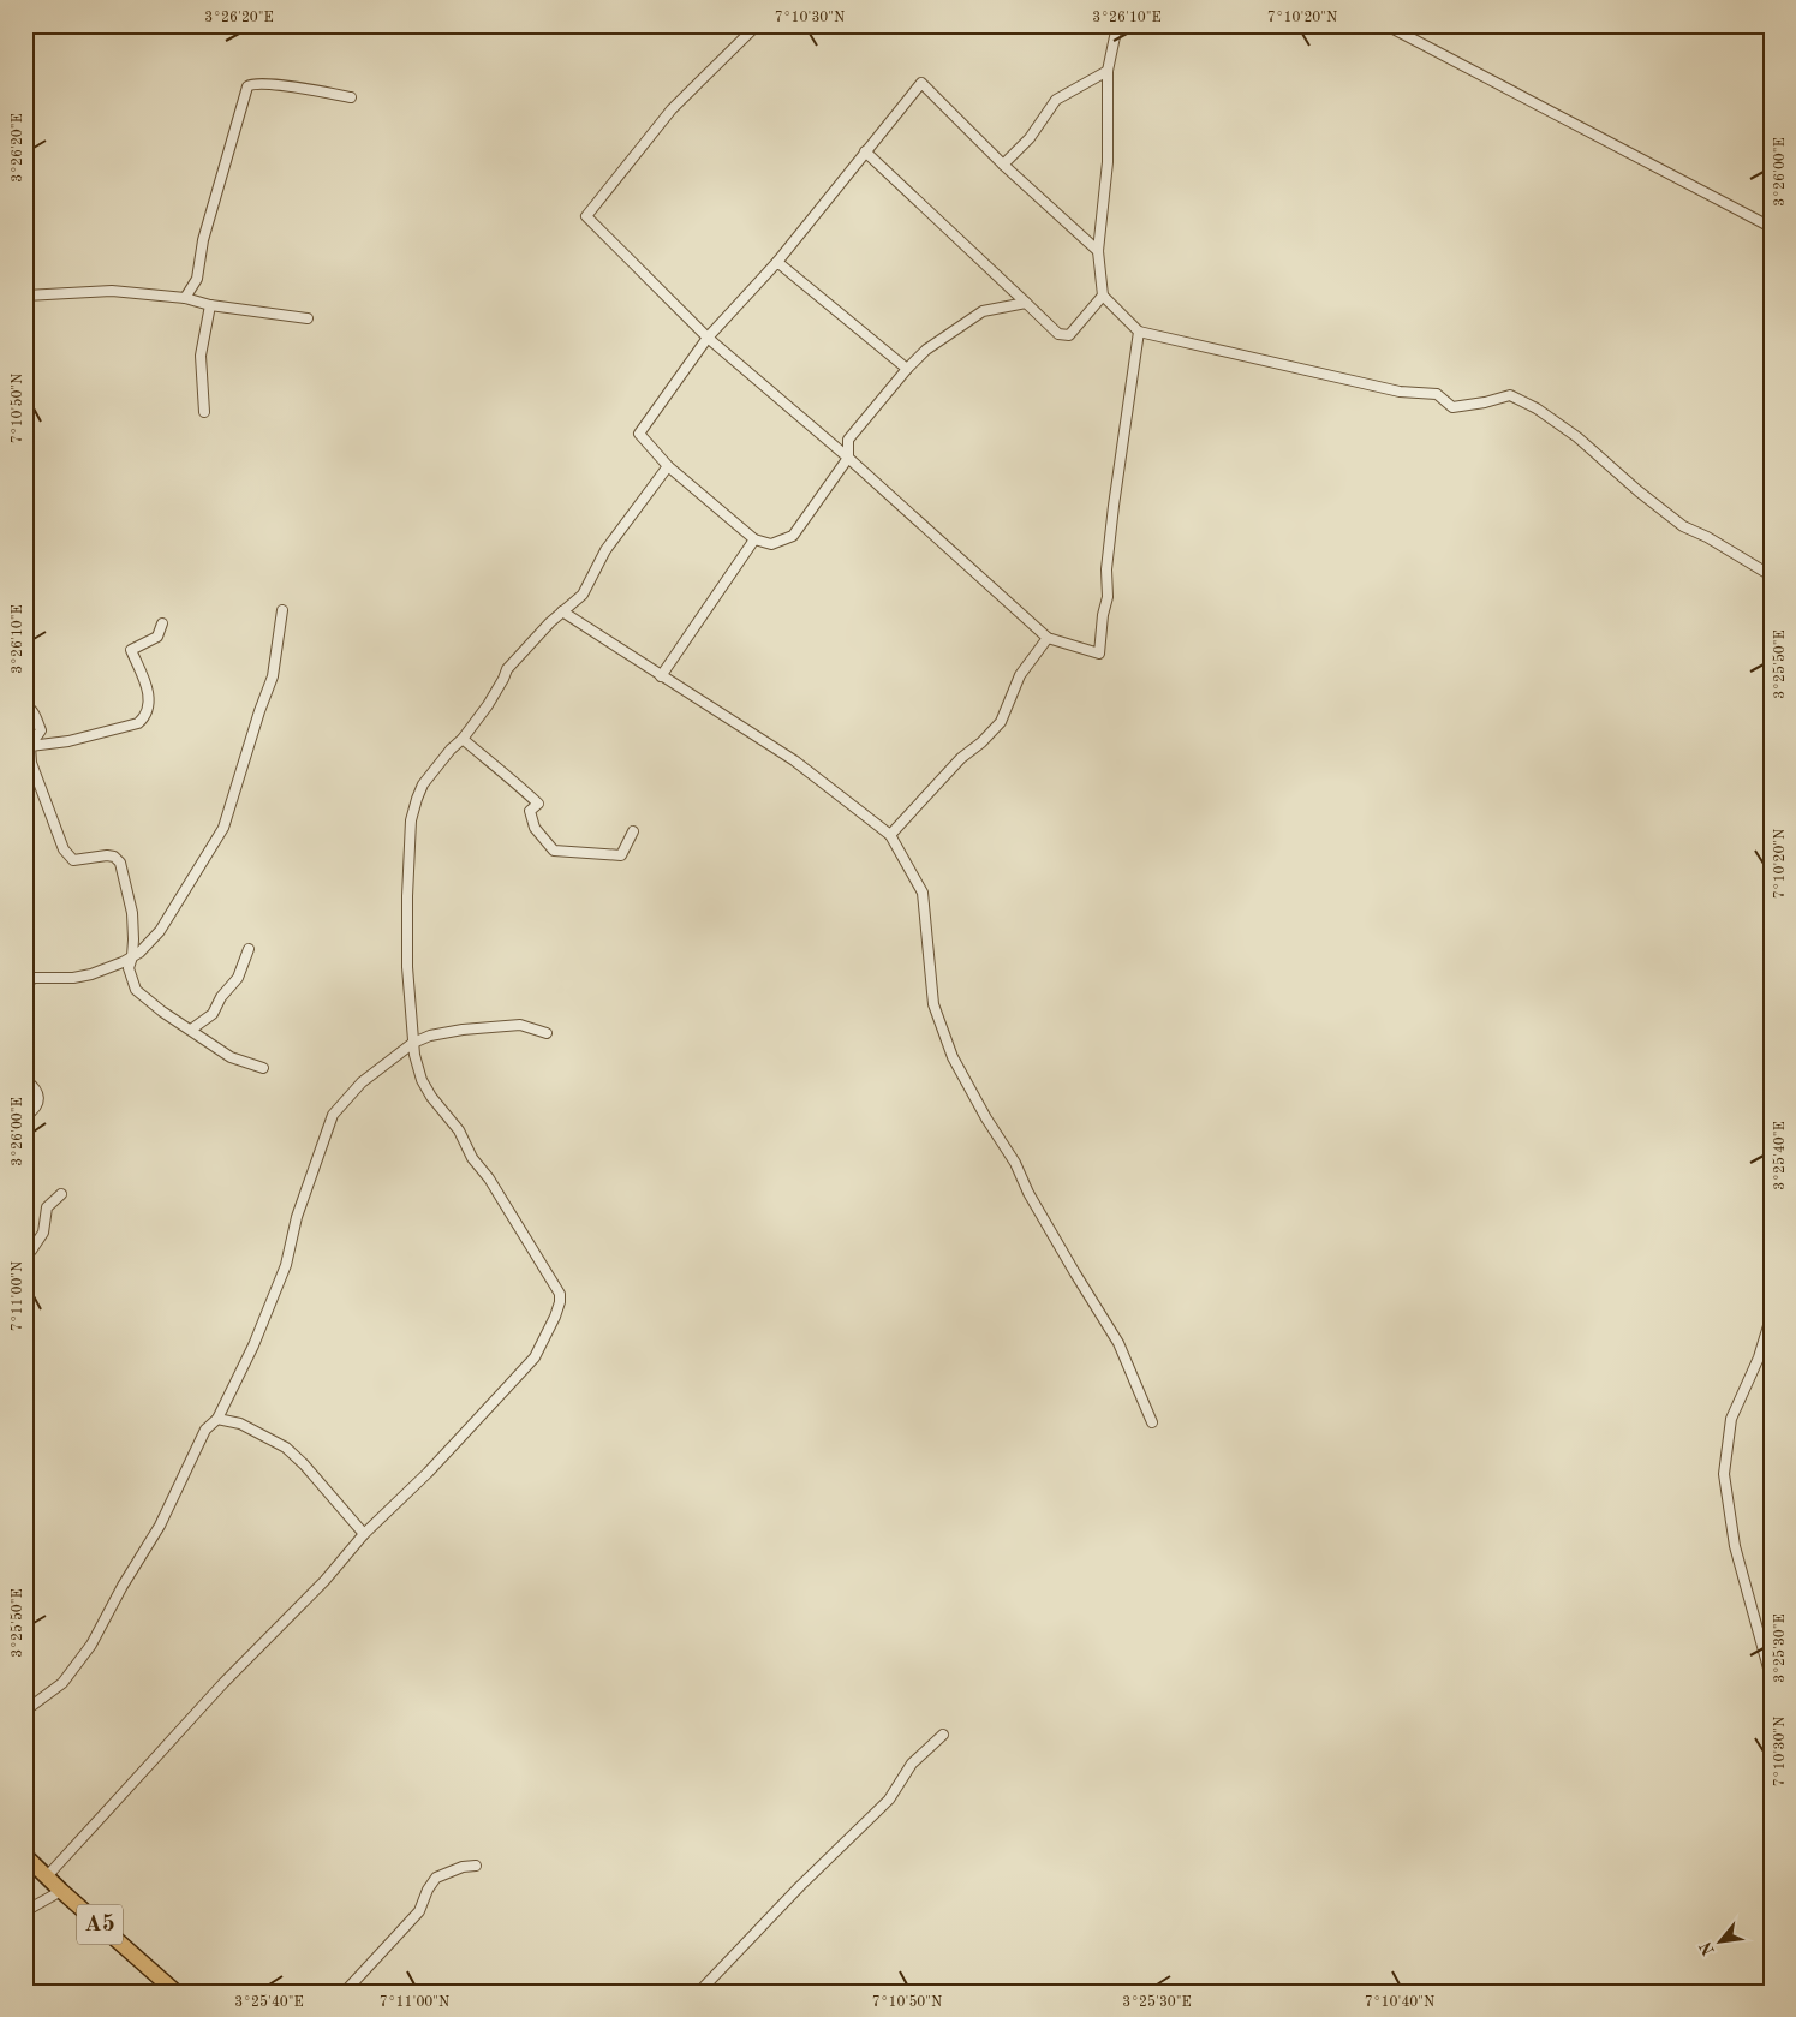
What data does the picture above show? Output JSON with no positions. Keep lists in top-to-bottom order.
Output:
{
  "streets": {
    "highway": ["A5"]
  },
  "north": "bottom left",
  "coordinates": [
    "3°26'20\"E",
    "7°10'30\"N",
    "3°26'10\"E",
    "7°10'20\"N",
    "3°26'00\"E",
    "7°10'50\"N",
    "3°25'50\"E",
    "3°25'40\"E",
    "7°11'00\"N",
    "3°25'30\"E",
    "7°10'40\"N"
  ]
}
